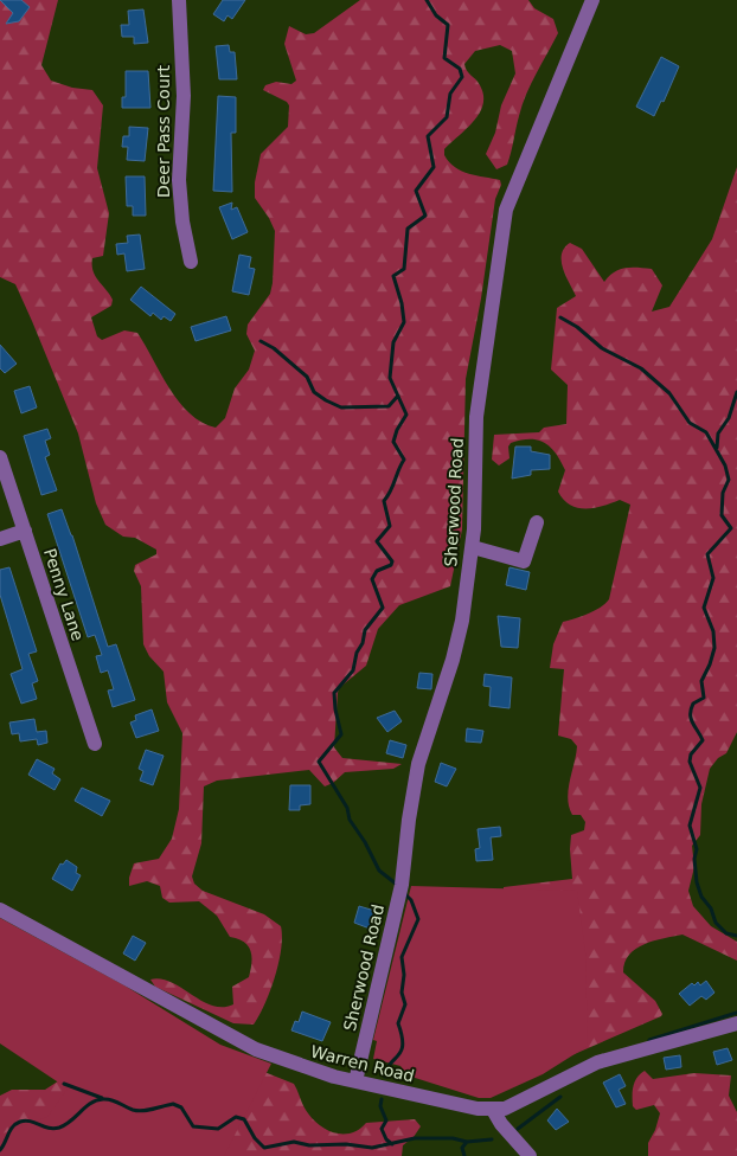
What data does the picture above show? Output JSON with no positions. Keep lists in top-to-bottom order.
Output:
{
  "streets": {
    "street": [
      "Deer Pass Court",
      "Sherwood Road",
      "Penny Lane",
      "Warren Road"
    ]
  },
  "crossings": [
    ["Sherwood Road", "Warren Road"]
  ]
}
